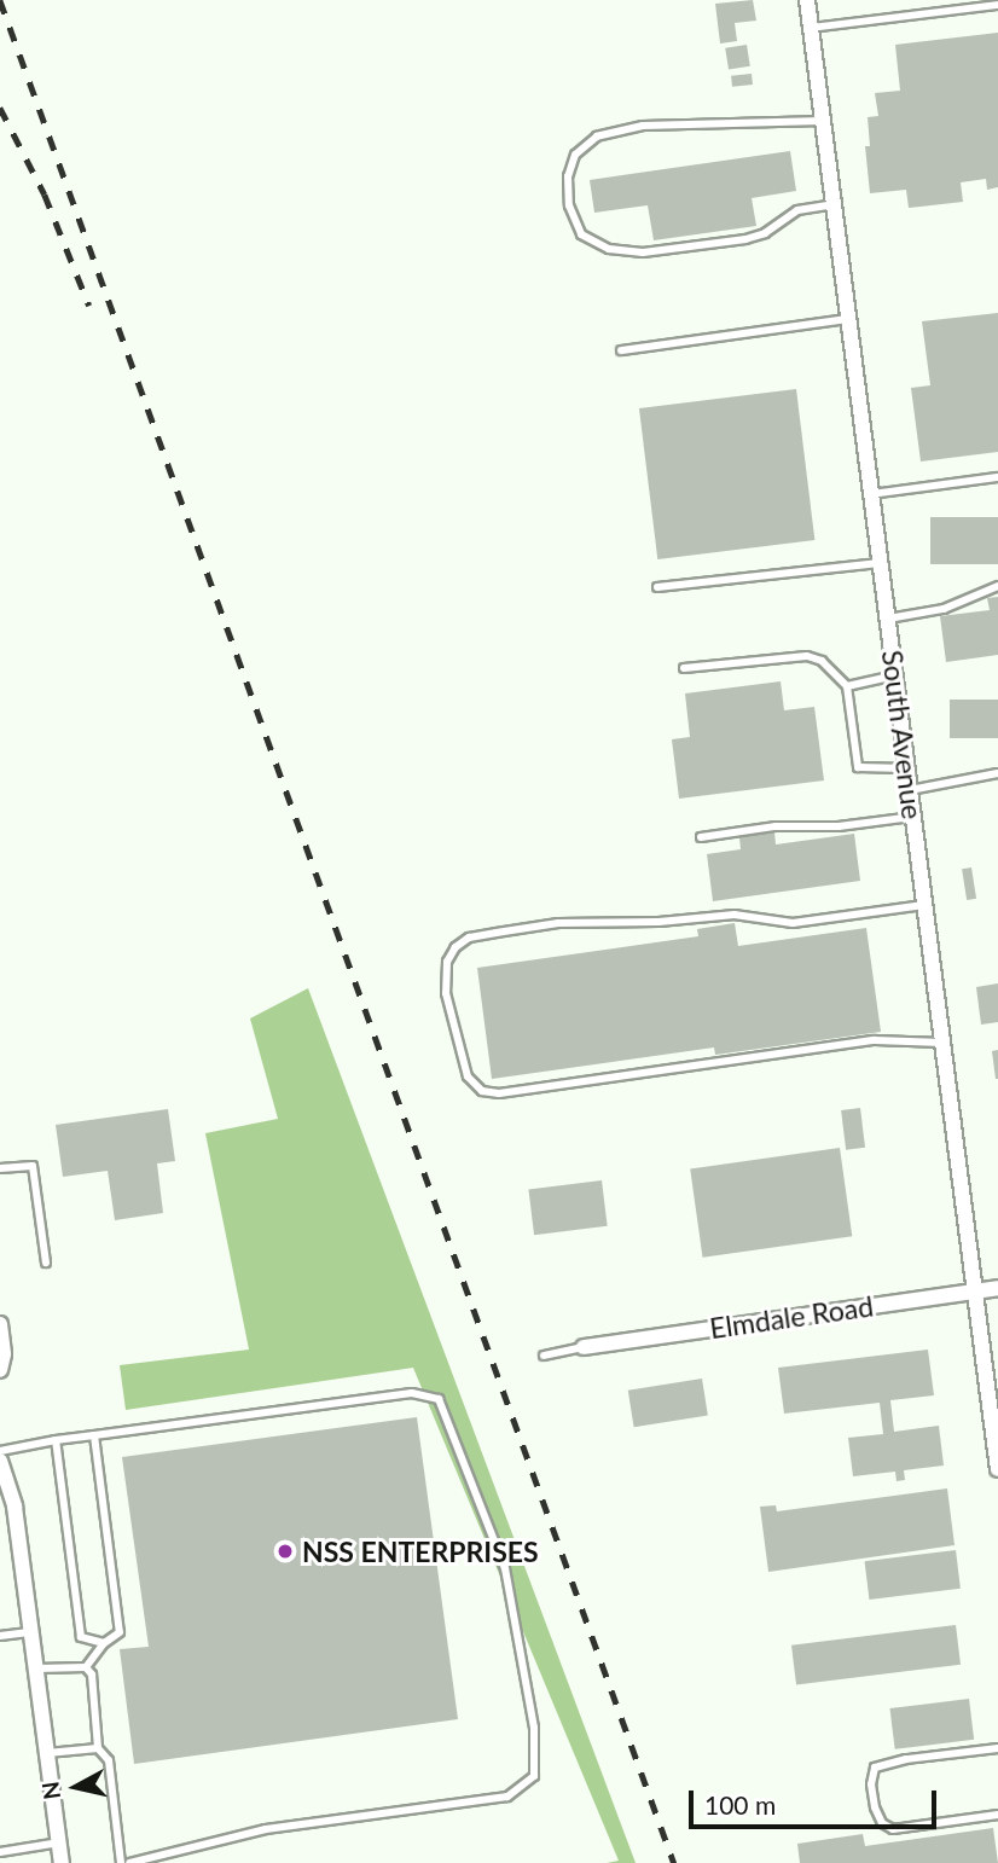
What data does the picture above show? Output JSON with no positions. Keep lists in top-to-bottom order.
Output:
{
  "streets": {
    "street": ["South Avenue", "Elmdale Road"]
  },
  "crossings": [
    ["South Avenue", "Elmdale Road"]
  ],
  "places": ["NSS ENTERPRISES"],
  "scale_bar": "100 m",
  "north": "left"
}
